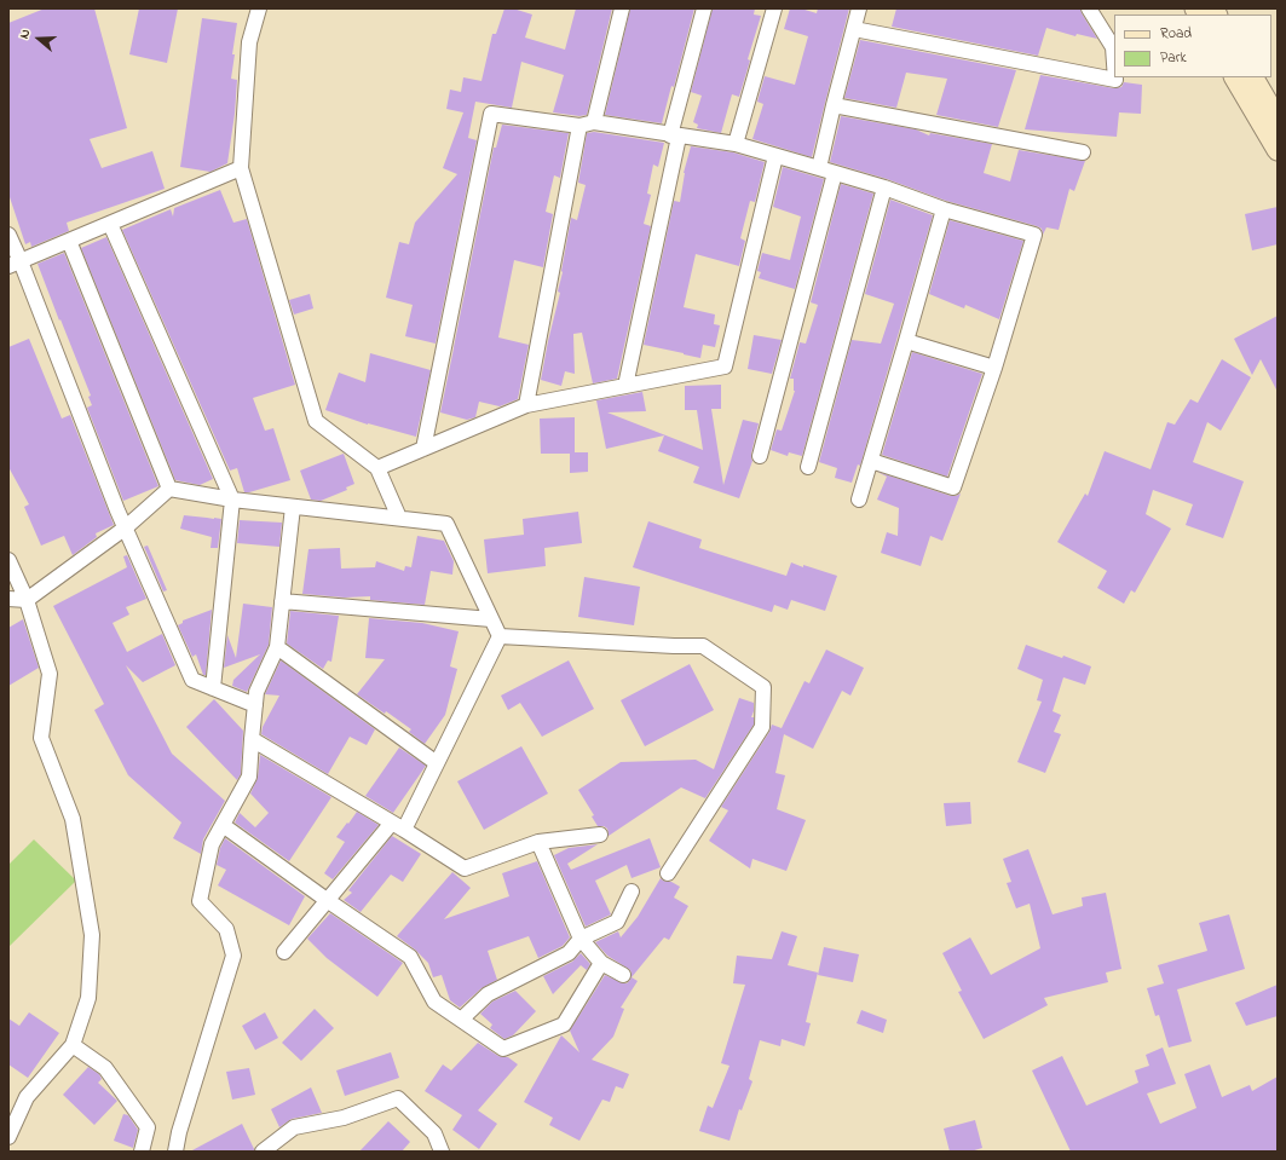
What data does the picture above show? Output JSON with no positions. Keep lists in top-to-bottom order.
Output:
{
  "legend": ["Road", "Park"],
  "north": "left"
}
